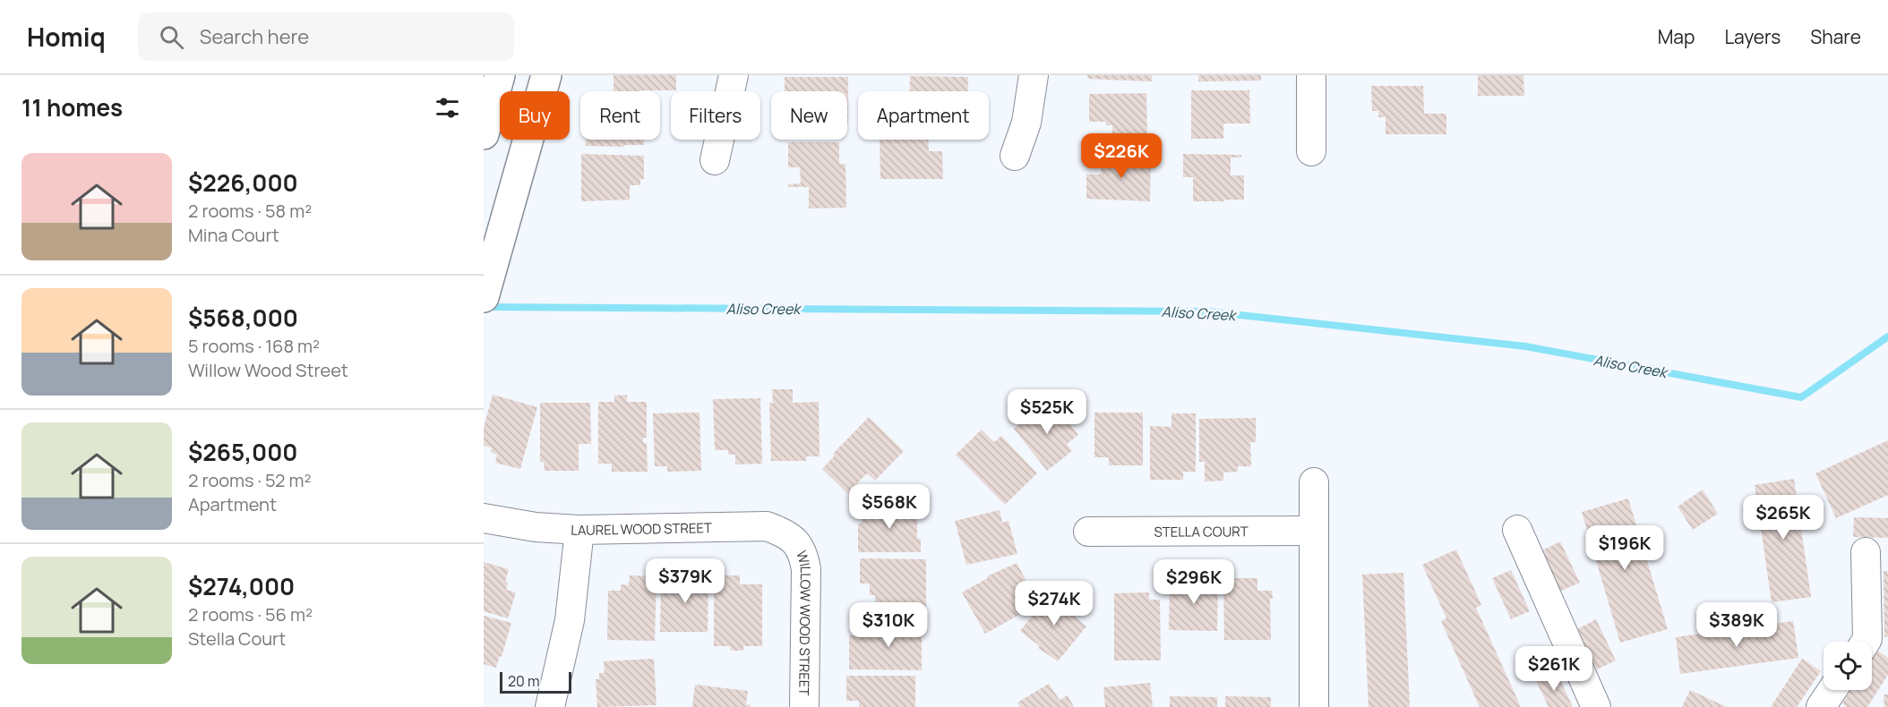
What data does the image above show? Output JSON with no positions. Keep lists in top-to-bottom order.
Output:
{
  "streets": {
    "street": ["LAUREL WOOD STREET", "STELLA COURT", "WILLOW WOOD STREET"]
  },
  "crossings": [
    ["LAUREL WOOD STREET", "WILLOW WOOD STREET"]
  ],
  "water": ["Aliso Creek"],
  "scale_bar": "20 m",
  "page": {
    "header": "Homiq",
    "search": "Search here",
    "nav": ["Map", "Layers", "Share"],
    "heading": "11 homes",
    "chip": [
      "Buy",
      "Rent",
      "Filters",
      "New",
      "Apartment"
    ],
    "price": [
      "$226K",
      "$525K",
      "$568K",
      "$265K",
      "$196K",
      "$379K",
      "$296K",
      "$274K",
      "$310K",
      "$389K",
      "$261K"
    ],
    "list": [
      {
        "name": "$226,000",
        "note": "2 rooms · 58 m² · Mina Court"
      },
      {
        "name": "$568,000",
        "note": "5 rooms · 168 m² · Willow Wood Street"
      },
      {
        "name": "$265,000",
        "note": "2 rooms · 52 m² · Apartment"
      },
      {
        "name": "$274,000",
        "note": "2 rooms · 56 m² · Stella Court"
      }
    ],
    "scale": "20 m"
  }
}
